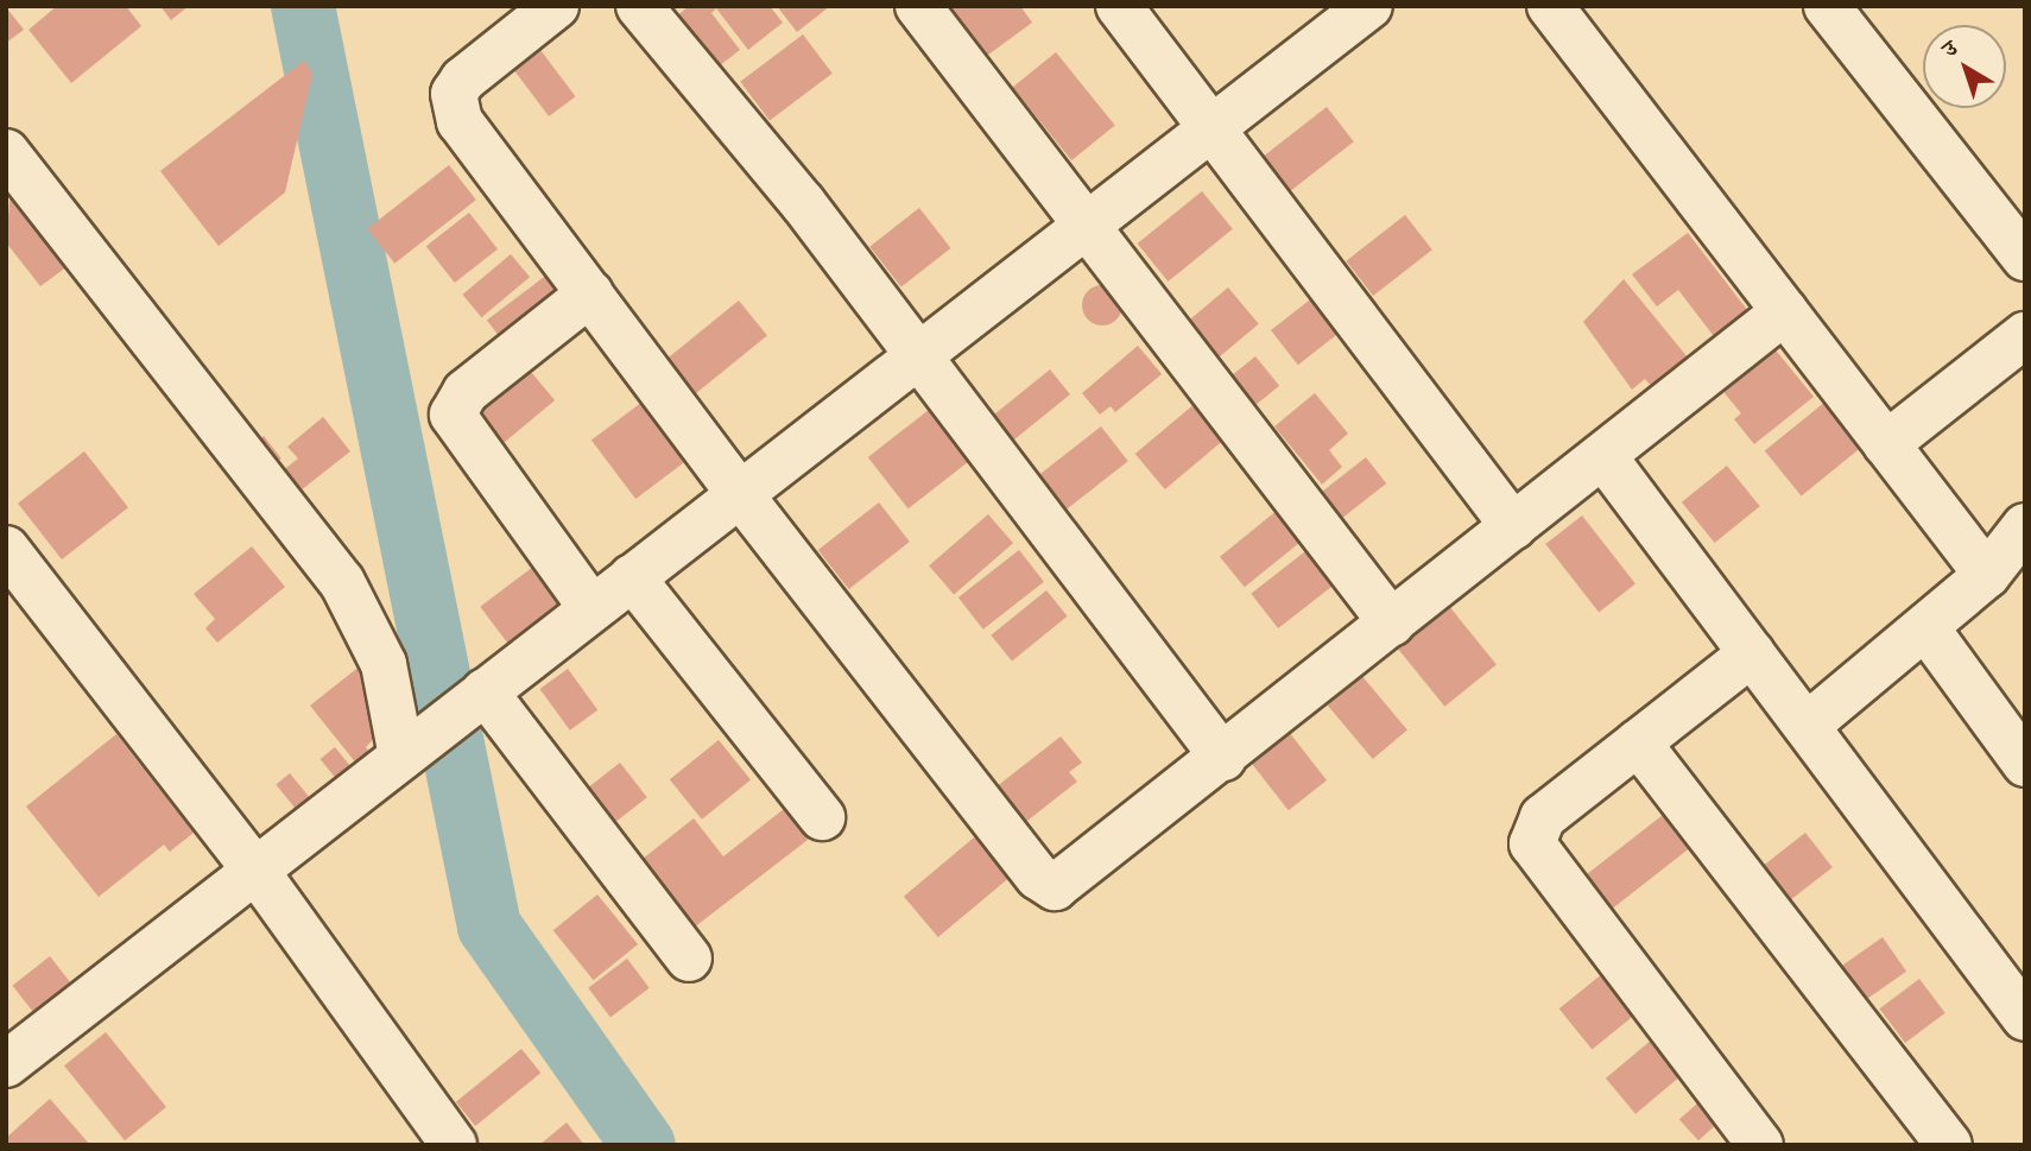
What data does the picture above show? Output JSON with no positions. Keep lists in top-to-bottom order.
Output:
{
  "north": "top left"
}
